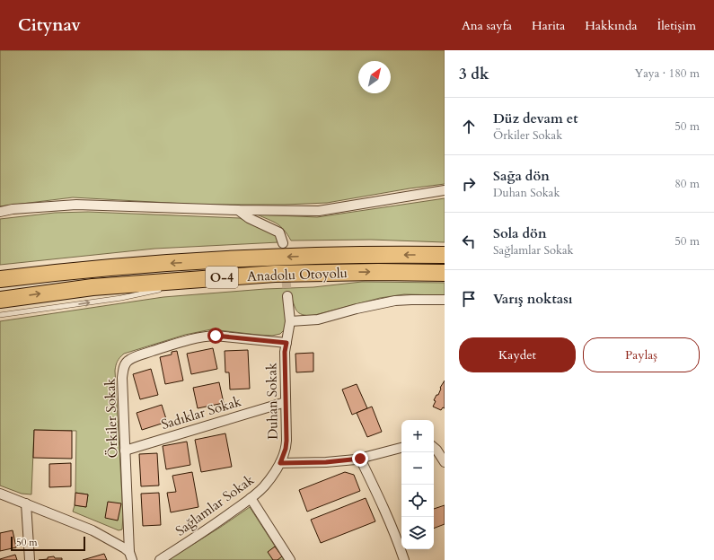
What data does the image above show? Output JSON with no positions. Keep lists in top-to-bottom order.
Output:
{
  "streets": {
    "highway": ["Anadolu Otoyolu", "O-4"],
    "street": [
      "Duhan Sokak",
      "Sadıklar Sokak",
      "Örkiler Sokak",
      "Sağlamlar Sokak"
    ]
  },
  "crossings": [
    ["Duhan Sokak", "Sadıklar Sokak"],
    ["Duhan Sokak", "Örkiler Sokak"],
    ["Duhan Sokak", "Sağlamlar Sokak"],
    ["Sadıklar Sokak", "Örkiler Sokak"]
  ],
  "scale_bar": "50 m",
  "north": "top right",
  "page": {
    "header": "Citynav",
    "nav": [
      "Ana sayfa",
      "Harita",
      "Hakkında",
      "İletişim"
    ],
    "heading": ["3 dk", "Yaya · 180 m"],
    "list": [
      ["Düz devam et", "Örkiler Sokak", "50 m"],
      ["Sağa dön", "Duhan Sokak", "80 m"],
      ["Sola dön", "Sağlamlar Sokak", "50 m"],
      "Varış noktası"
    ],
    "buttons": ["Kaydet", "Paylaş"],
    "map_buttons": ["+", "−"],
    "scale": "50 m"
  }
}
